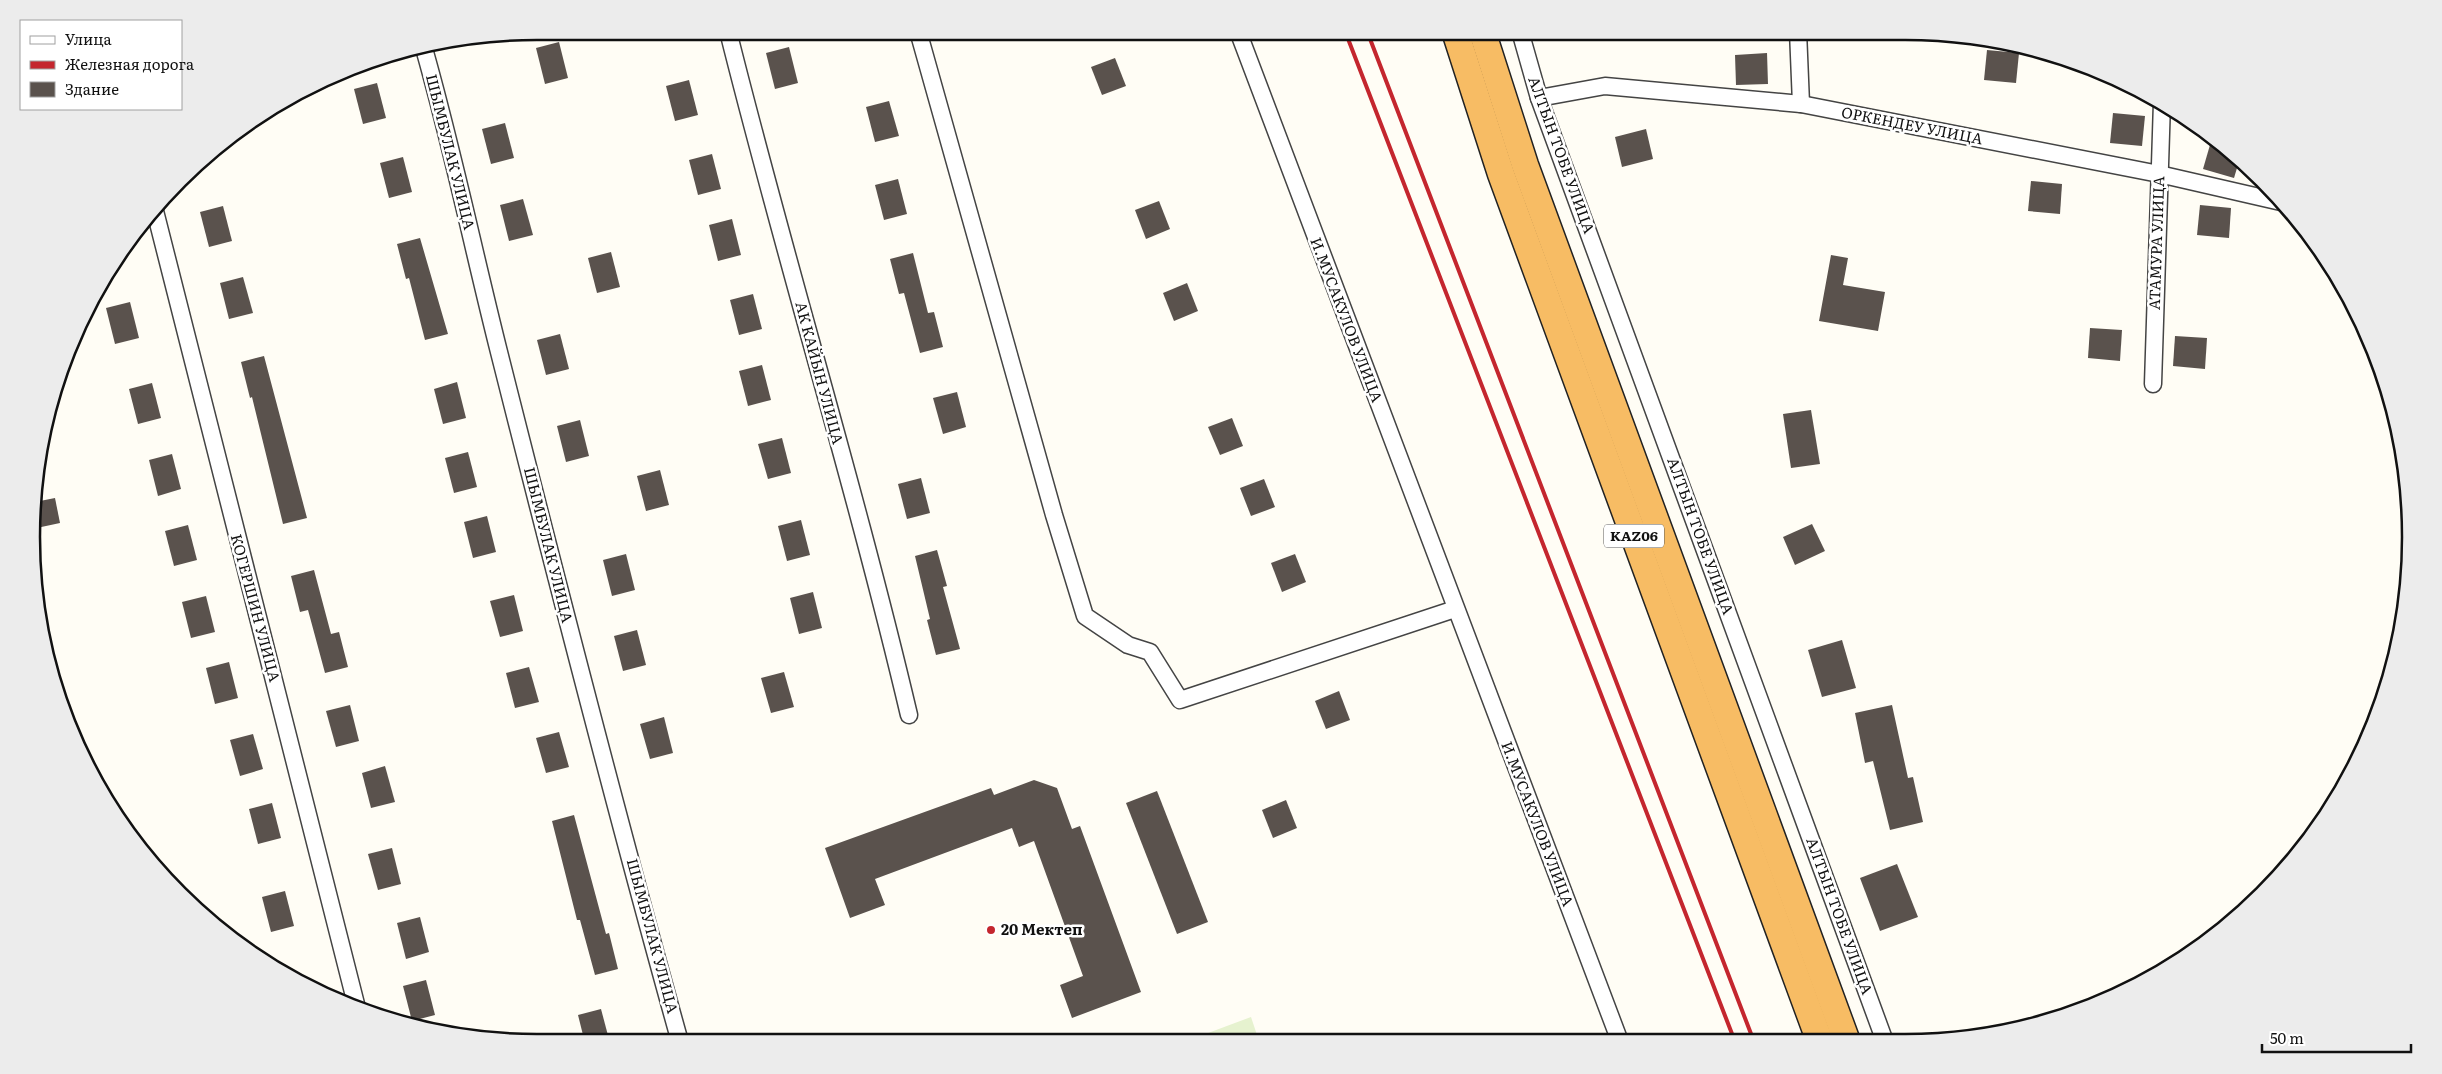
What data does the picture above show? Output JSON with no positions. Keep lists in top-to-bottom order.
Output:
{
  "streets": {
    "highway": ["KАZ06"],
    "street": [
      "ОРКЕНДЕУ УЛИЦА",
      "ШЫМБУЛАК УЛИЦА",
      "АЛТЫН ТОБЕ УЛИЦА",
      "АТАМУРА УЛИЦА",
      "И.МУСАКУЛОВ УЛИЦА",
      "АК КАЙЫН УЛИЦА",
      "КОГЕРШИН УЛИЦА"
    ]
  },
  "crossings": [
    ["ОРКЕНДЕУ УЛИЦА", "АЛТЫН ТОБЕ УЛИЦА"],
    ["ОРКЕНДЕУ УЛИЦА", "АТАМУРА УЛИЦА"]
  ],
  "places": ["20 Мектеп"],
  "legend": ["Улица", "Железная дорога", "Здание"],
  "scale_bar": "50 m"
}
